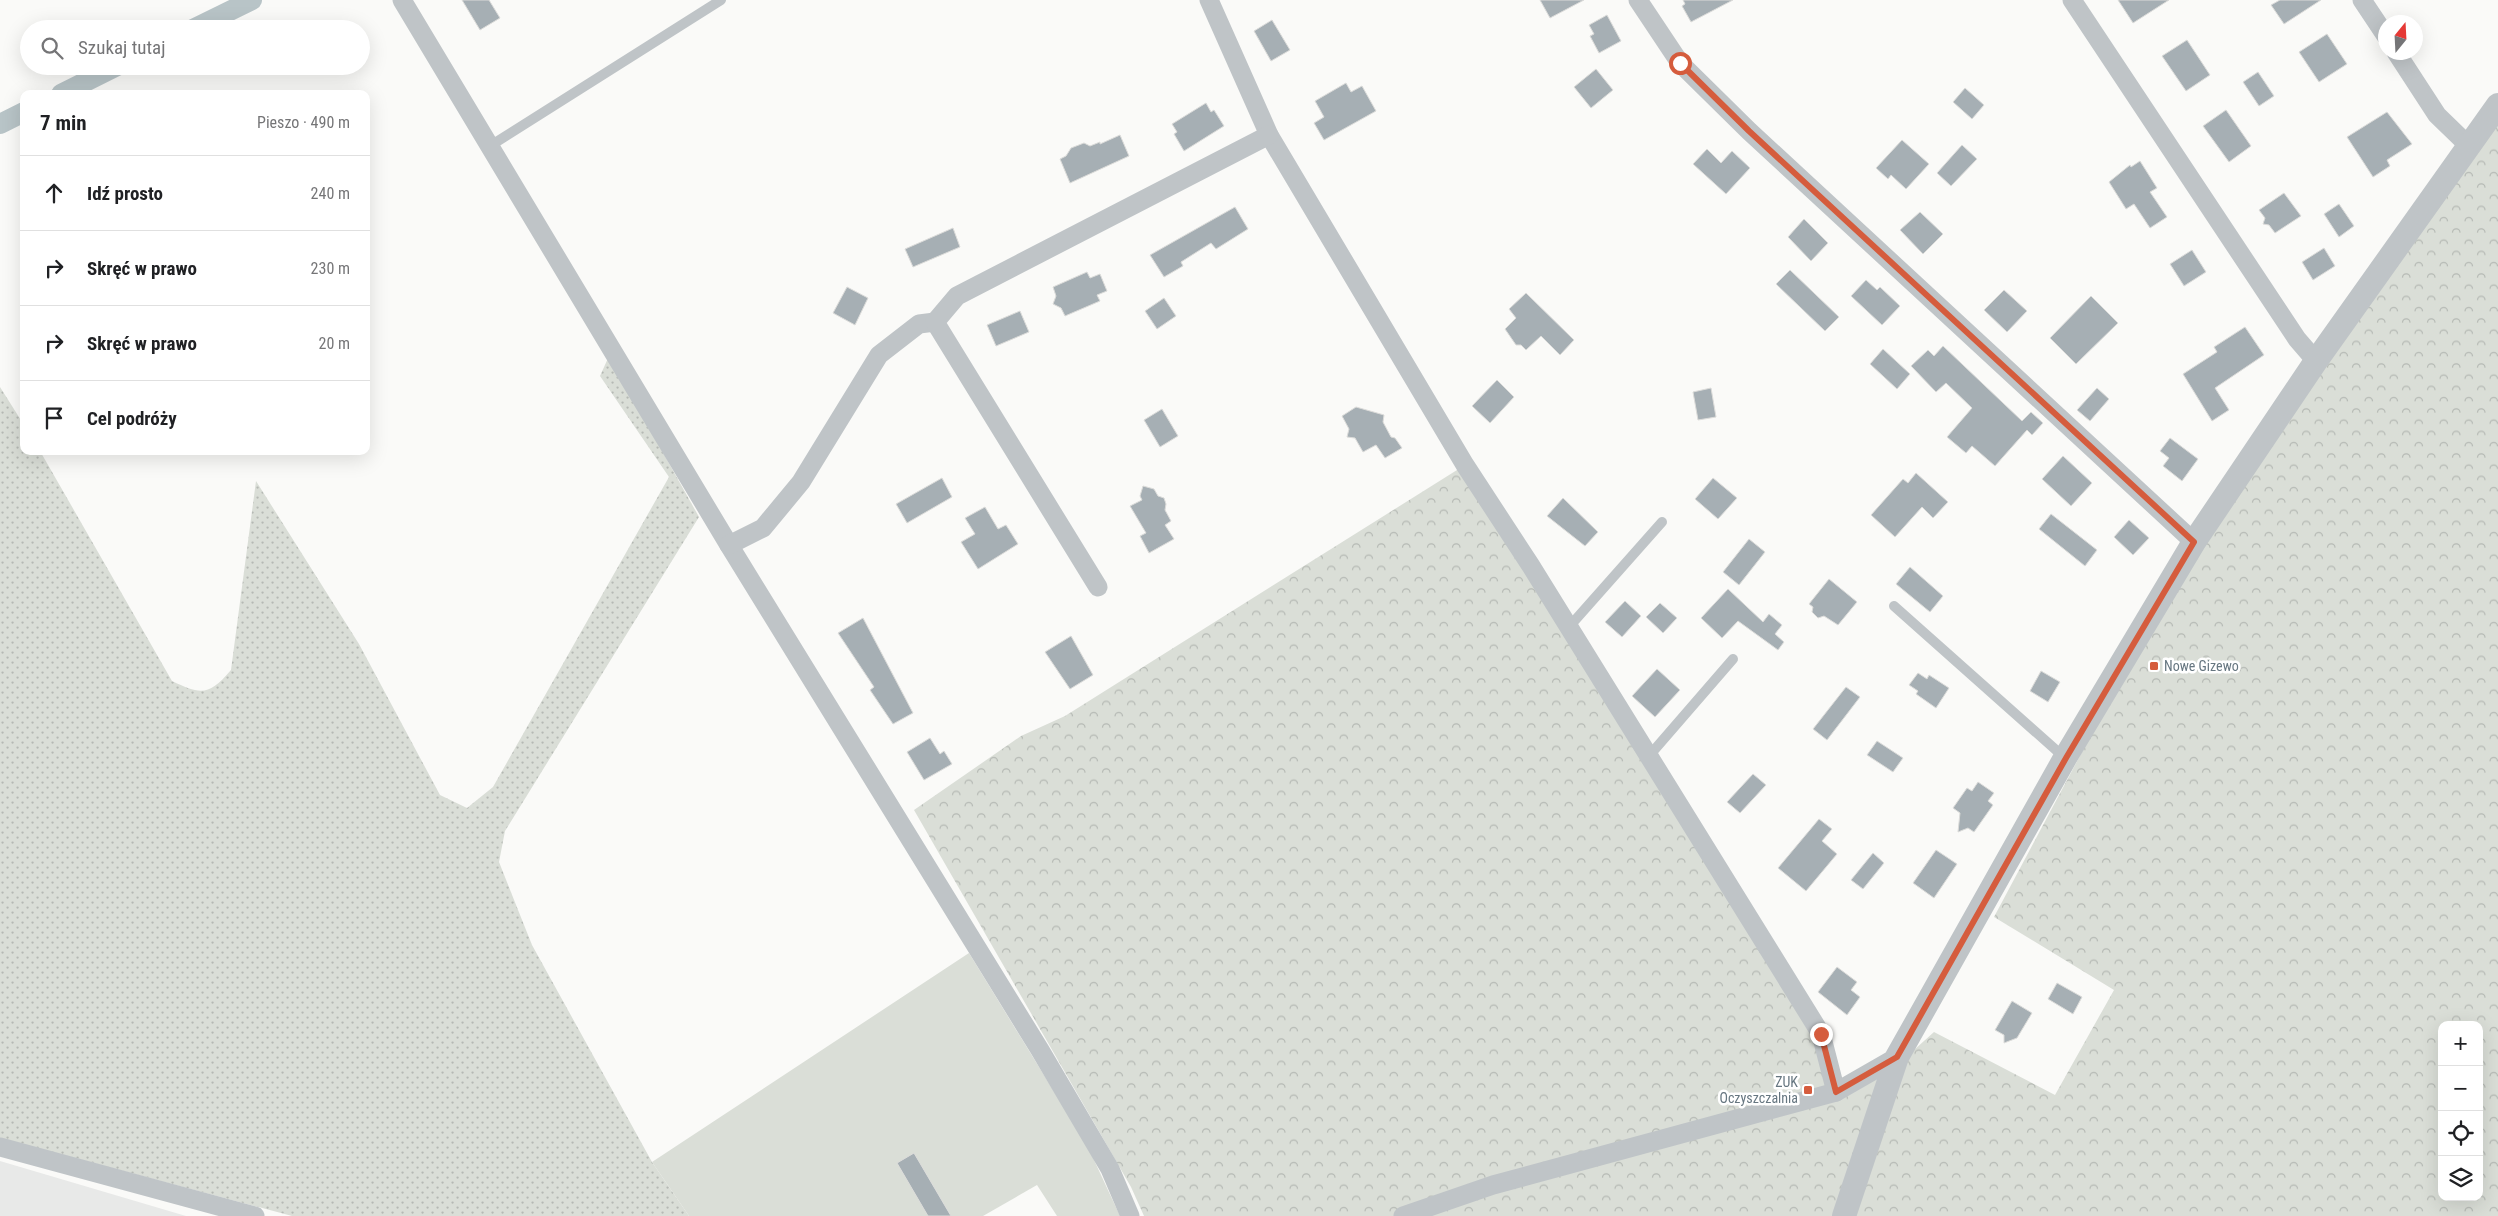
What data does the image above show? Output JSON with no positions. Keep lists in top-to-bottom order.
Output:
{
  "places": {
    "transit": ["Nowe Gizewo", "ZUK Oczyszczalnia"]
  },
  "north": "top",
  "page": {
    "search": "Szukaj tutaj",
    "heading": ["7 min", "Pieszo · 490 m"],
    "list": [
      ["Idź prosto", "240 m"],
      ["Skręć w prawo", "230 m"],
      ["Skręć w prawo", "20 m"],
      "Cel podróży"
    ],
    "map_buttons": ["+", "−"]
  }
}
